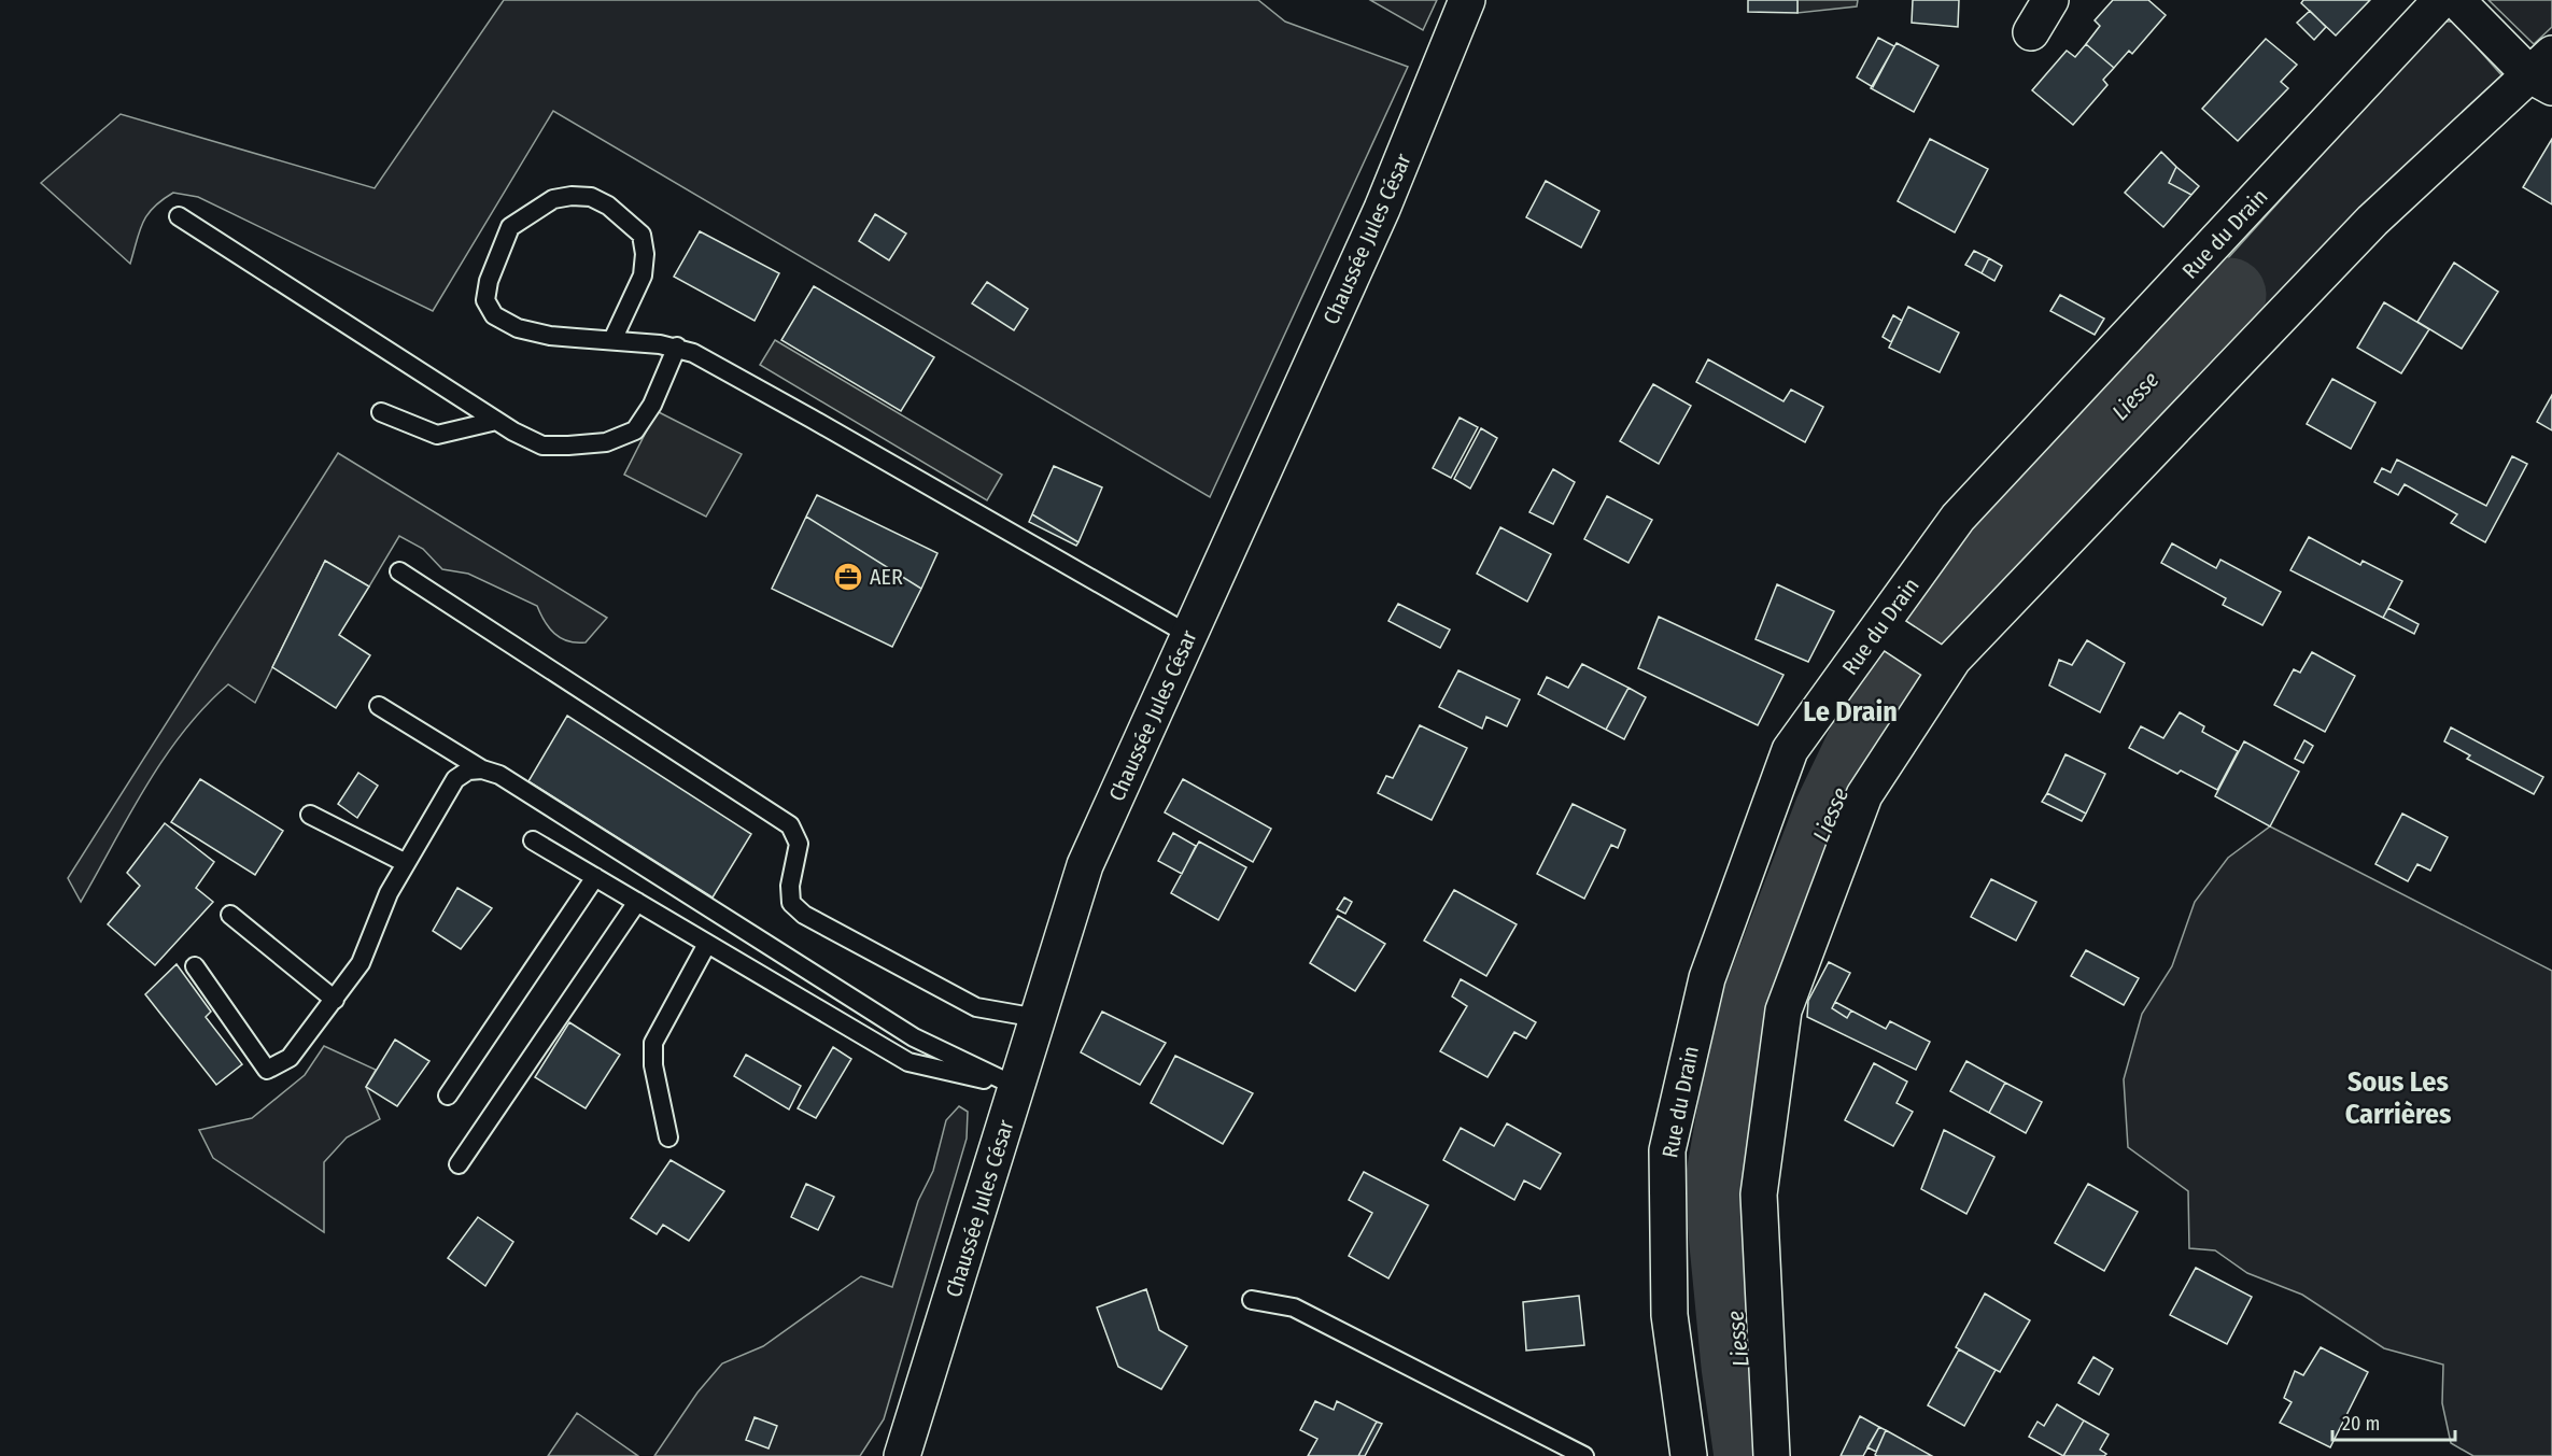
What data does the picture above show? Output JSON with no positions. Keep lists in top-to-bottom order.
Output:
{
  "streets": {
    "street": ["Rue du Drain", "Chaussée Jules César"]
  },
  "districts": ["Le Drain", "Sous Les Carrières"],
  "water": ["Liesse"],
  "places": {
    "office": ["AER"]
  },
  "scale_bar": "20 m"
}
